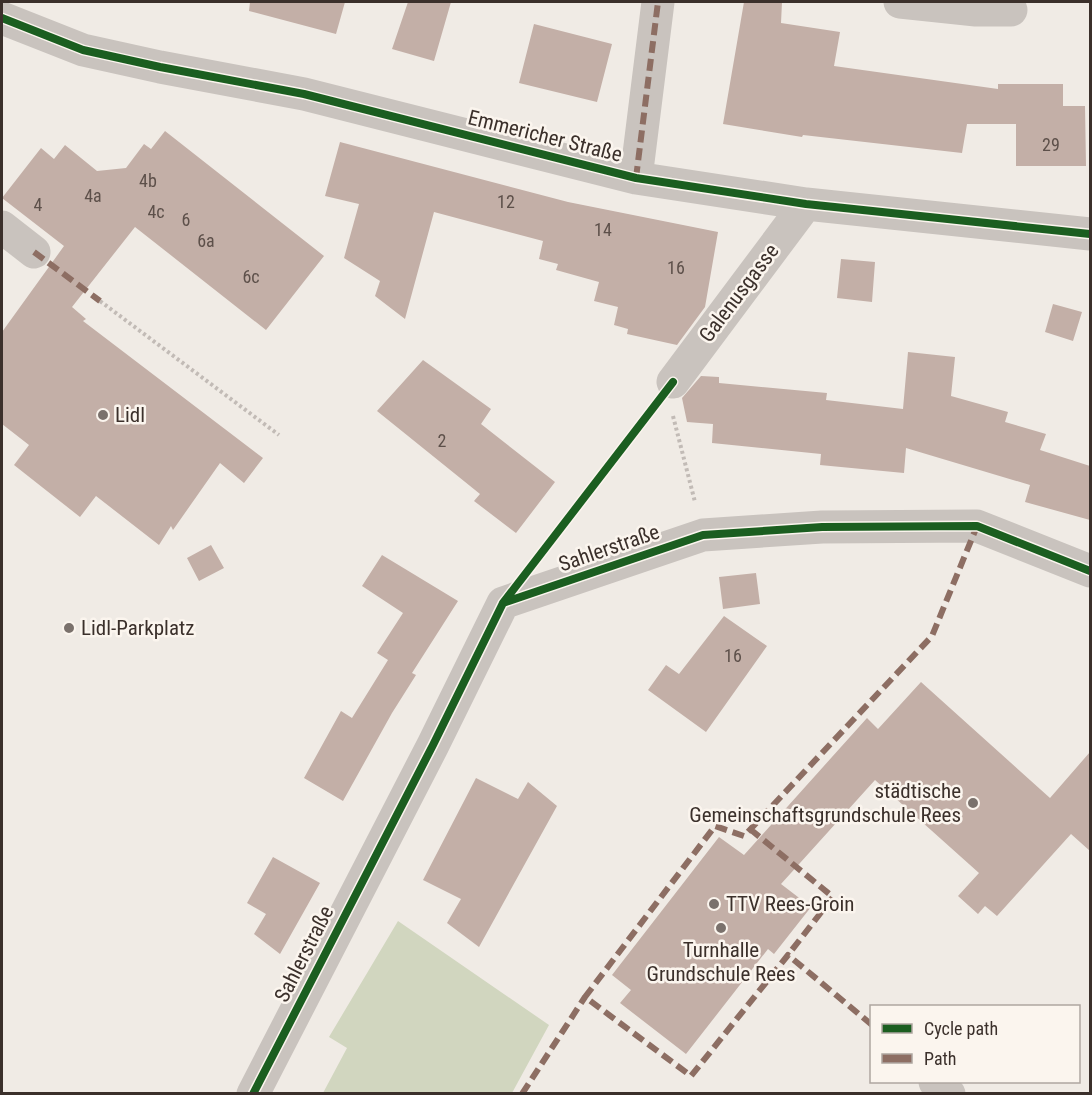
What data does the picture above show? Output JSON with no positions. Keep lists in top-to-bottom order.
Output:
{
  "streets": {
    "street": ["Emmericher Straße", "Galenusgasse", "Sahlerstraße"]
  },
  "crossings": [
    ["Emmericher Straße", "Galenusgasse"]
  ],
  "places": [
    "Lidl",
    "Lidl-Parkplatz",
    "städtische Gemeinschaftsgrundschule Rees",
    "TTV Rees-Groin",
    "Turnhalle Grundschule Rees"
  ],
  "house_numbers": [
    "29",
    "4b",
    "4a",
    "12",
    "4",
    "4c",
    "6",
    "14",
    "6a",
    "16",
    "6c",
    "2",
    "16"
  ],
  "legend": ["Cycle path", "Path"]
}
